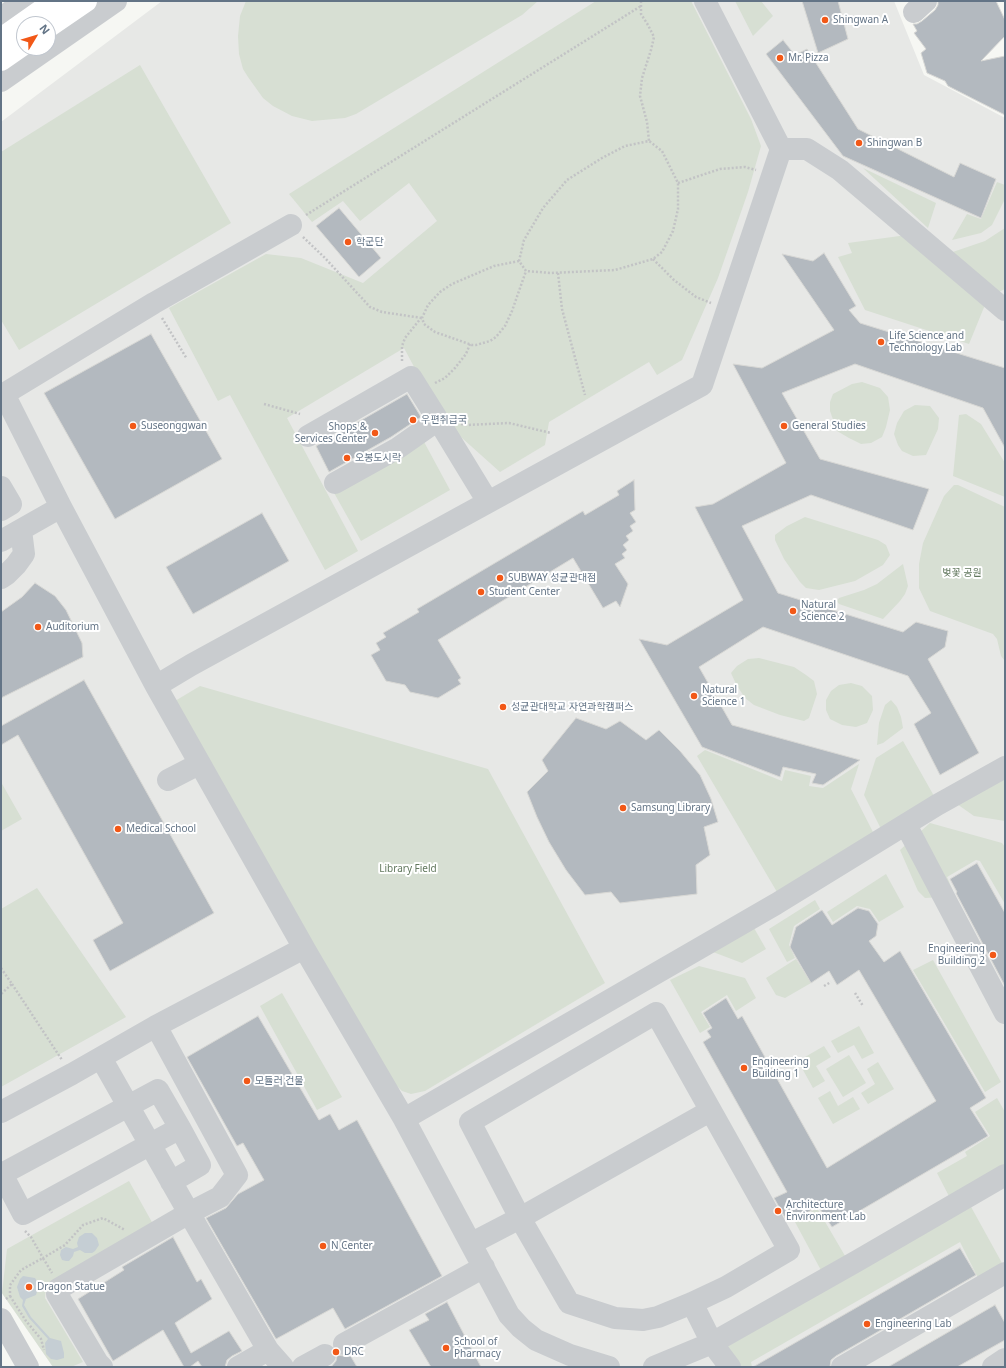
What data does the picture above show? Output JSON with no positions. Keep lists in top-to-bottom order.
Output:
{
  "parks": ["벚꽃 공원", "Library Field"],
  "places": [
    "Shingwan A",
    "Mr. Pizza",
    "Shingwan B",
    "학군단",
    "Life Science and Technology Lab",
    "우편취급국",
    "Suseonggwan",
    "General Studies",
    "Shops & Services Center",
    "오봉도시락",
    "SUBWAY 성균관대점",
    "Student Center",
    "Natural Science 2",
    "Auditorium",
    "Natural Science 1",
    "성균관대학교 자연과학캠퍼스",
    "Samsung Library",
    "Medical School",
    "Engineering Building 2",
    "Engineering Building 1",
    "모듈러 건물",
    "Architecture Environment Lab",
    "N Center",
    "Dragon Statue",
    "Engineering Lab",
    "School of Pharmacy",
    "DRC"
  ],
  "north": "top right"
}
